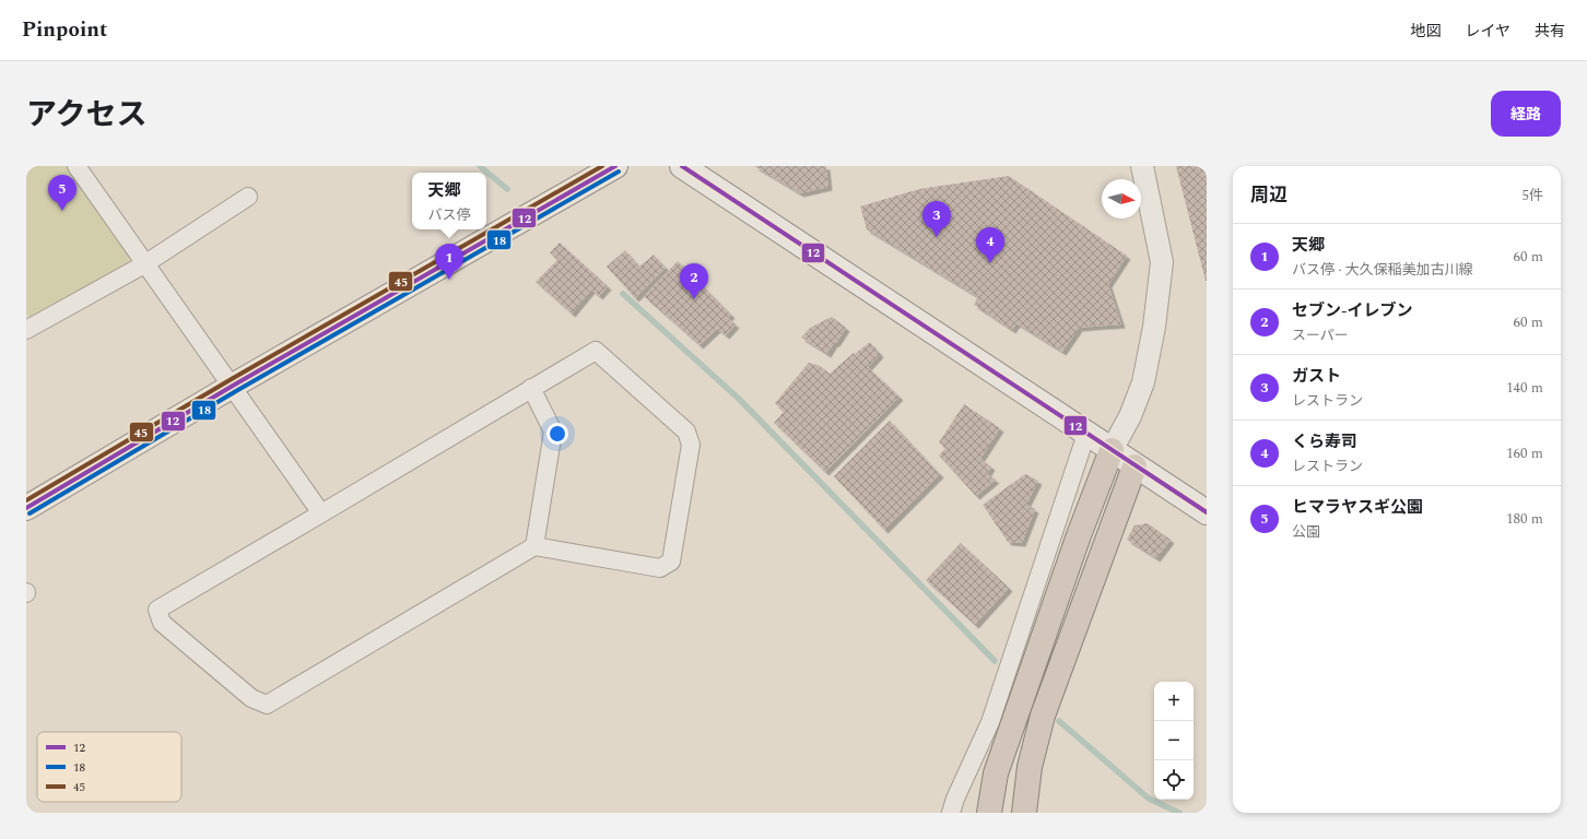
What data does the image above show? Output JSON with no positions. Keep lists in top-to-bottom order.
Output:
{
  "lines": ["transit line 12", "transit line 45", "transit line 18"],
  "legend": ["12", "18", "45"],
  "north": "right",
  "page": {
    "header": "Pinpoint",
    "nav": ["地図", "レイヤ", "共有"],
    "title": "アクセス",
    "buttons": "経路",
    "heading": ["周辺", "5件"],
    "popup": ["天郷", "バス停"],
    "pins": [
      "5",
      "3",
      "4",
      "1",
      "2"
    ],
    "list": [
      {
        "mark": "1",
        "name": "天郷",
        "note": "バス停 · 大久保稲美加古川線",
        "value": "60 m"
      },
      {
        "mark": "2",
        "name": "セブン-イレブン",
        "note": "スーパー",
        "value": "60 m"
      },
      {
        "mark": "3",
        "name": "ガスト",
        "note": "レストラン",
        "value": "140 m"
      },
      {
        "mark": "4",
        "name": "くら寿司",
        "note": "レストラン",
        "value": "160 m"
      },
      {
        "mark": "5",
        "name": "ヒマラヤスギ公園",
        "note": "公園",
        "value": "180 m"
      }
    ],
    "map_buttons": ["+", "−"]
  }
}
